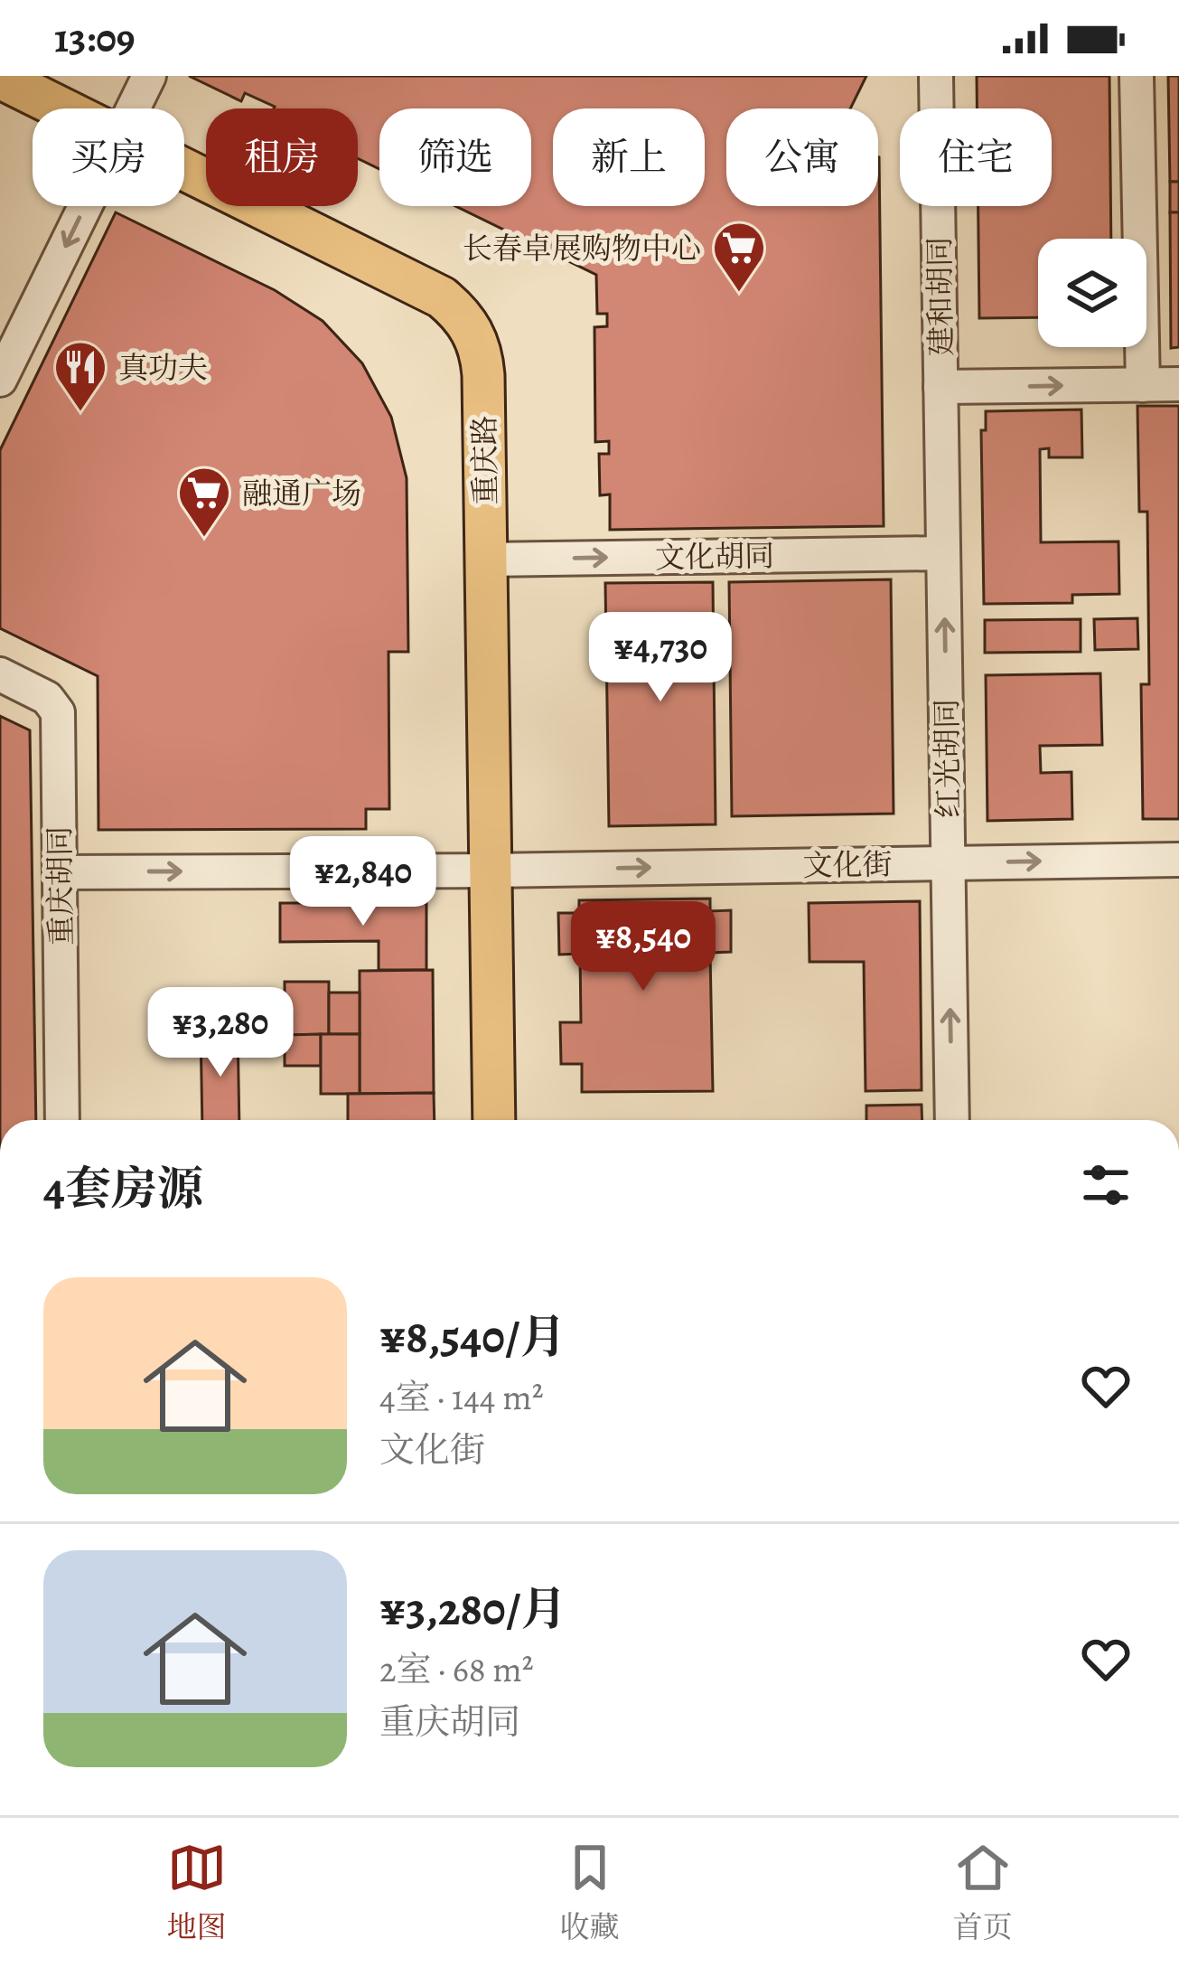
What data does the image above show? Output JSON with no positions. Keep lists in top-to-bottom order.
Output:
{
  "streets": {
    "main road": ["重庆路"],
    "street": [
      "建和胡同",
      "文化胡同",
      "红光胡同",
      "文化街",
      "重庆胡同"
    ]
  },
  "crossings": [
    ["建和胡同", "红光胡同"],
    ["重庆路", "文化胡同"],
    ["重庆路", "文化街"],
    ["文化胡同", "红光胡同"],
    ["红光胡同", "文化街"],
    ["文化街", "重庆胡同"]
  ],
  "one_way": ["文化胡同", "红光胡同", "文化街"],
  "places": {
    "supermarket": ["长春卓展购物中心", "融通广场"],
    "restaurant": ["真功夫"]
  },
  "page": {
    "status": "13:09",
    "chip": [
      "买房",
      "租房",
      "筛选",
      "新上",
      "公寓",
      "住宅"
    ],
    "price": [
      "¥4,730",
      "¥2,840",
      "¥8,540",
      "¥3,280"
    ],
    "heading": "4套房源",
    "list": [
      {
        "name": "¥8,540/月",
        "note": "4室 · 144 m² · 文化街"
      },
      {
        "name": "¥3,280/月",
        "note": "2室 · 68 m² · 重庆胡同"
      }
    ],
    "tabs": ["地图", "收藏", "首页"]
  }
}
